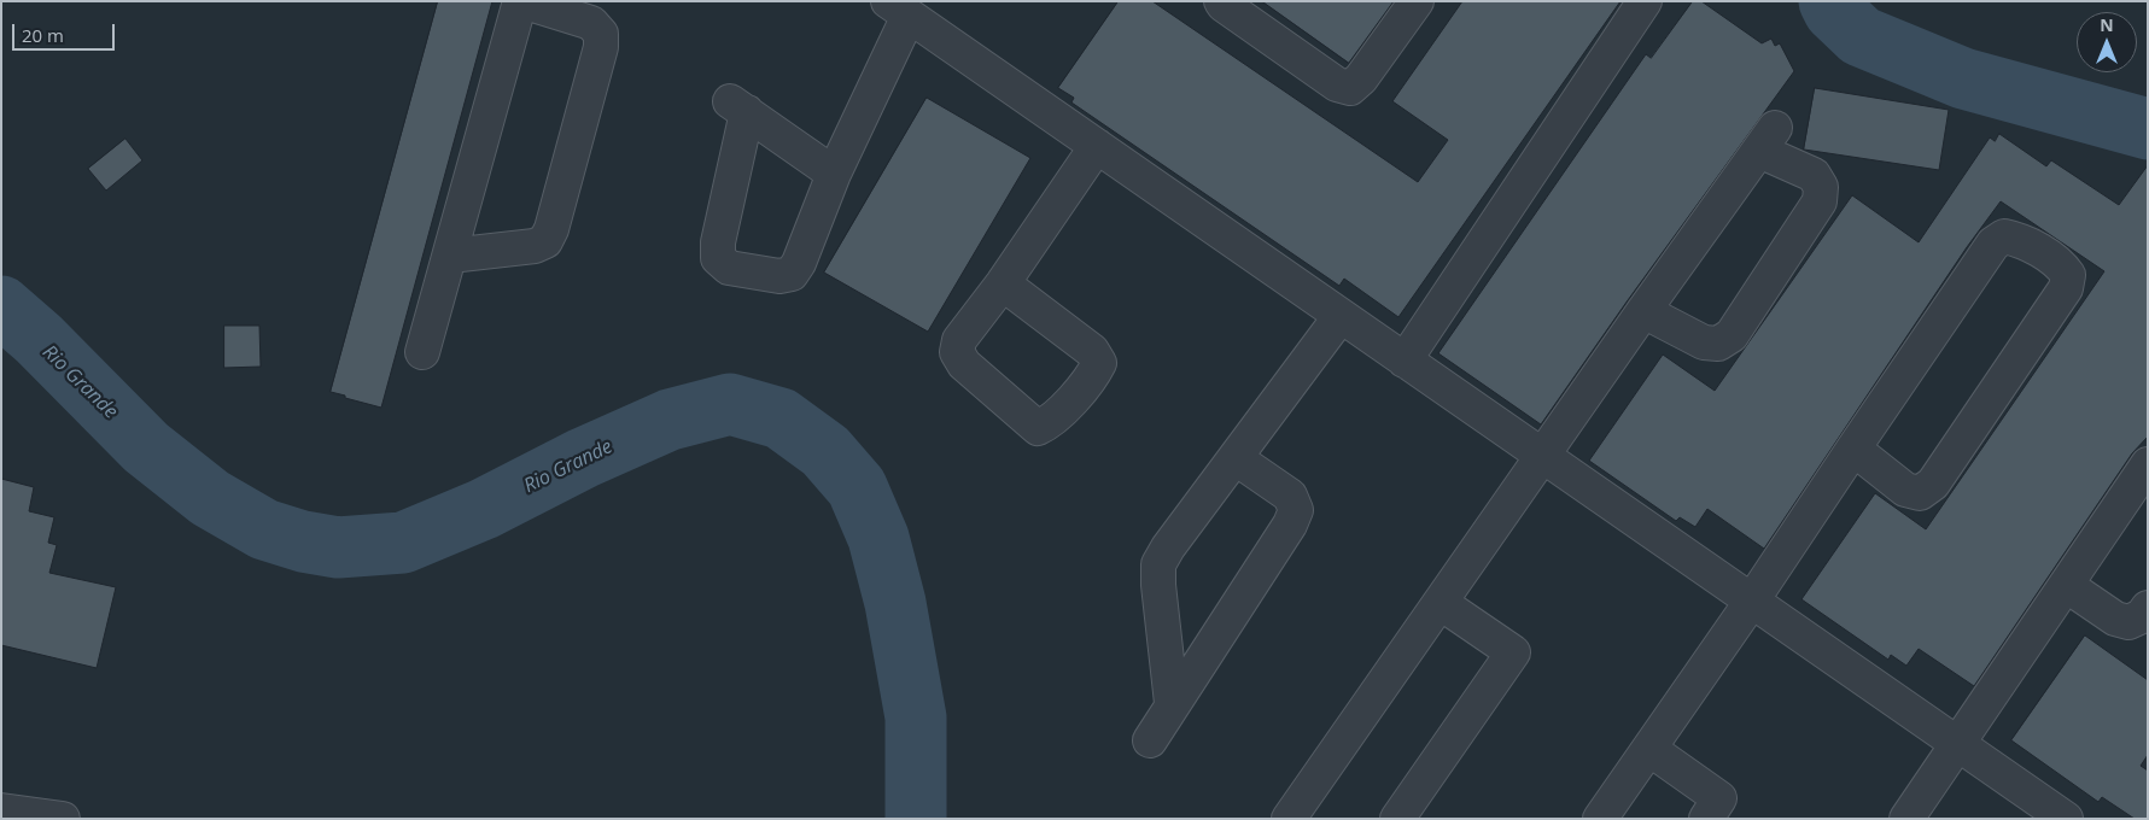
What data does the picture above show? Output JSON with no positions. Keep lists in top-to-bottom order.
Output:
{
  "water": ["Rio Grande"],
  "scale_bar": "20 m",
  "north": "top"
}
